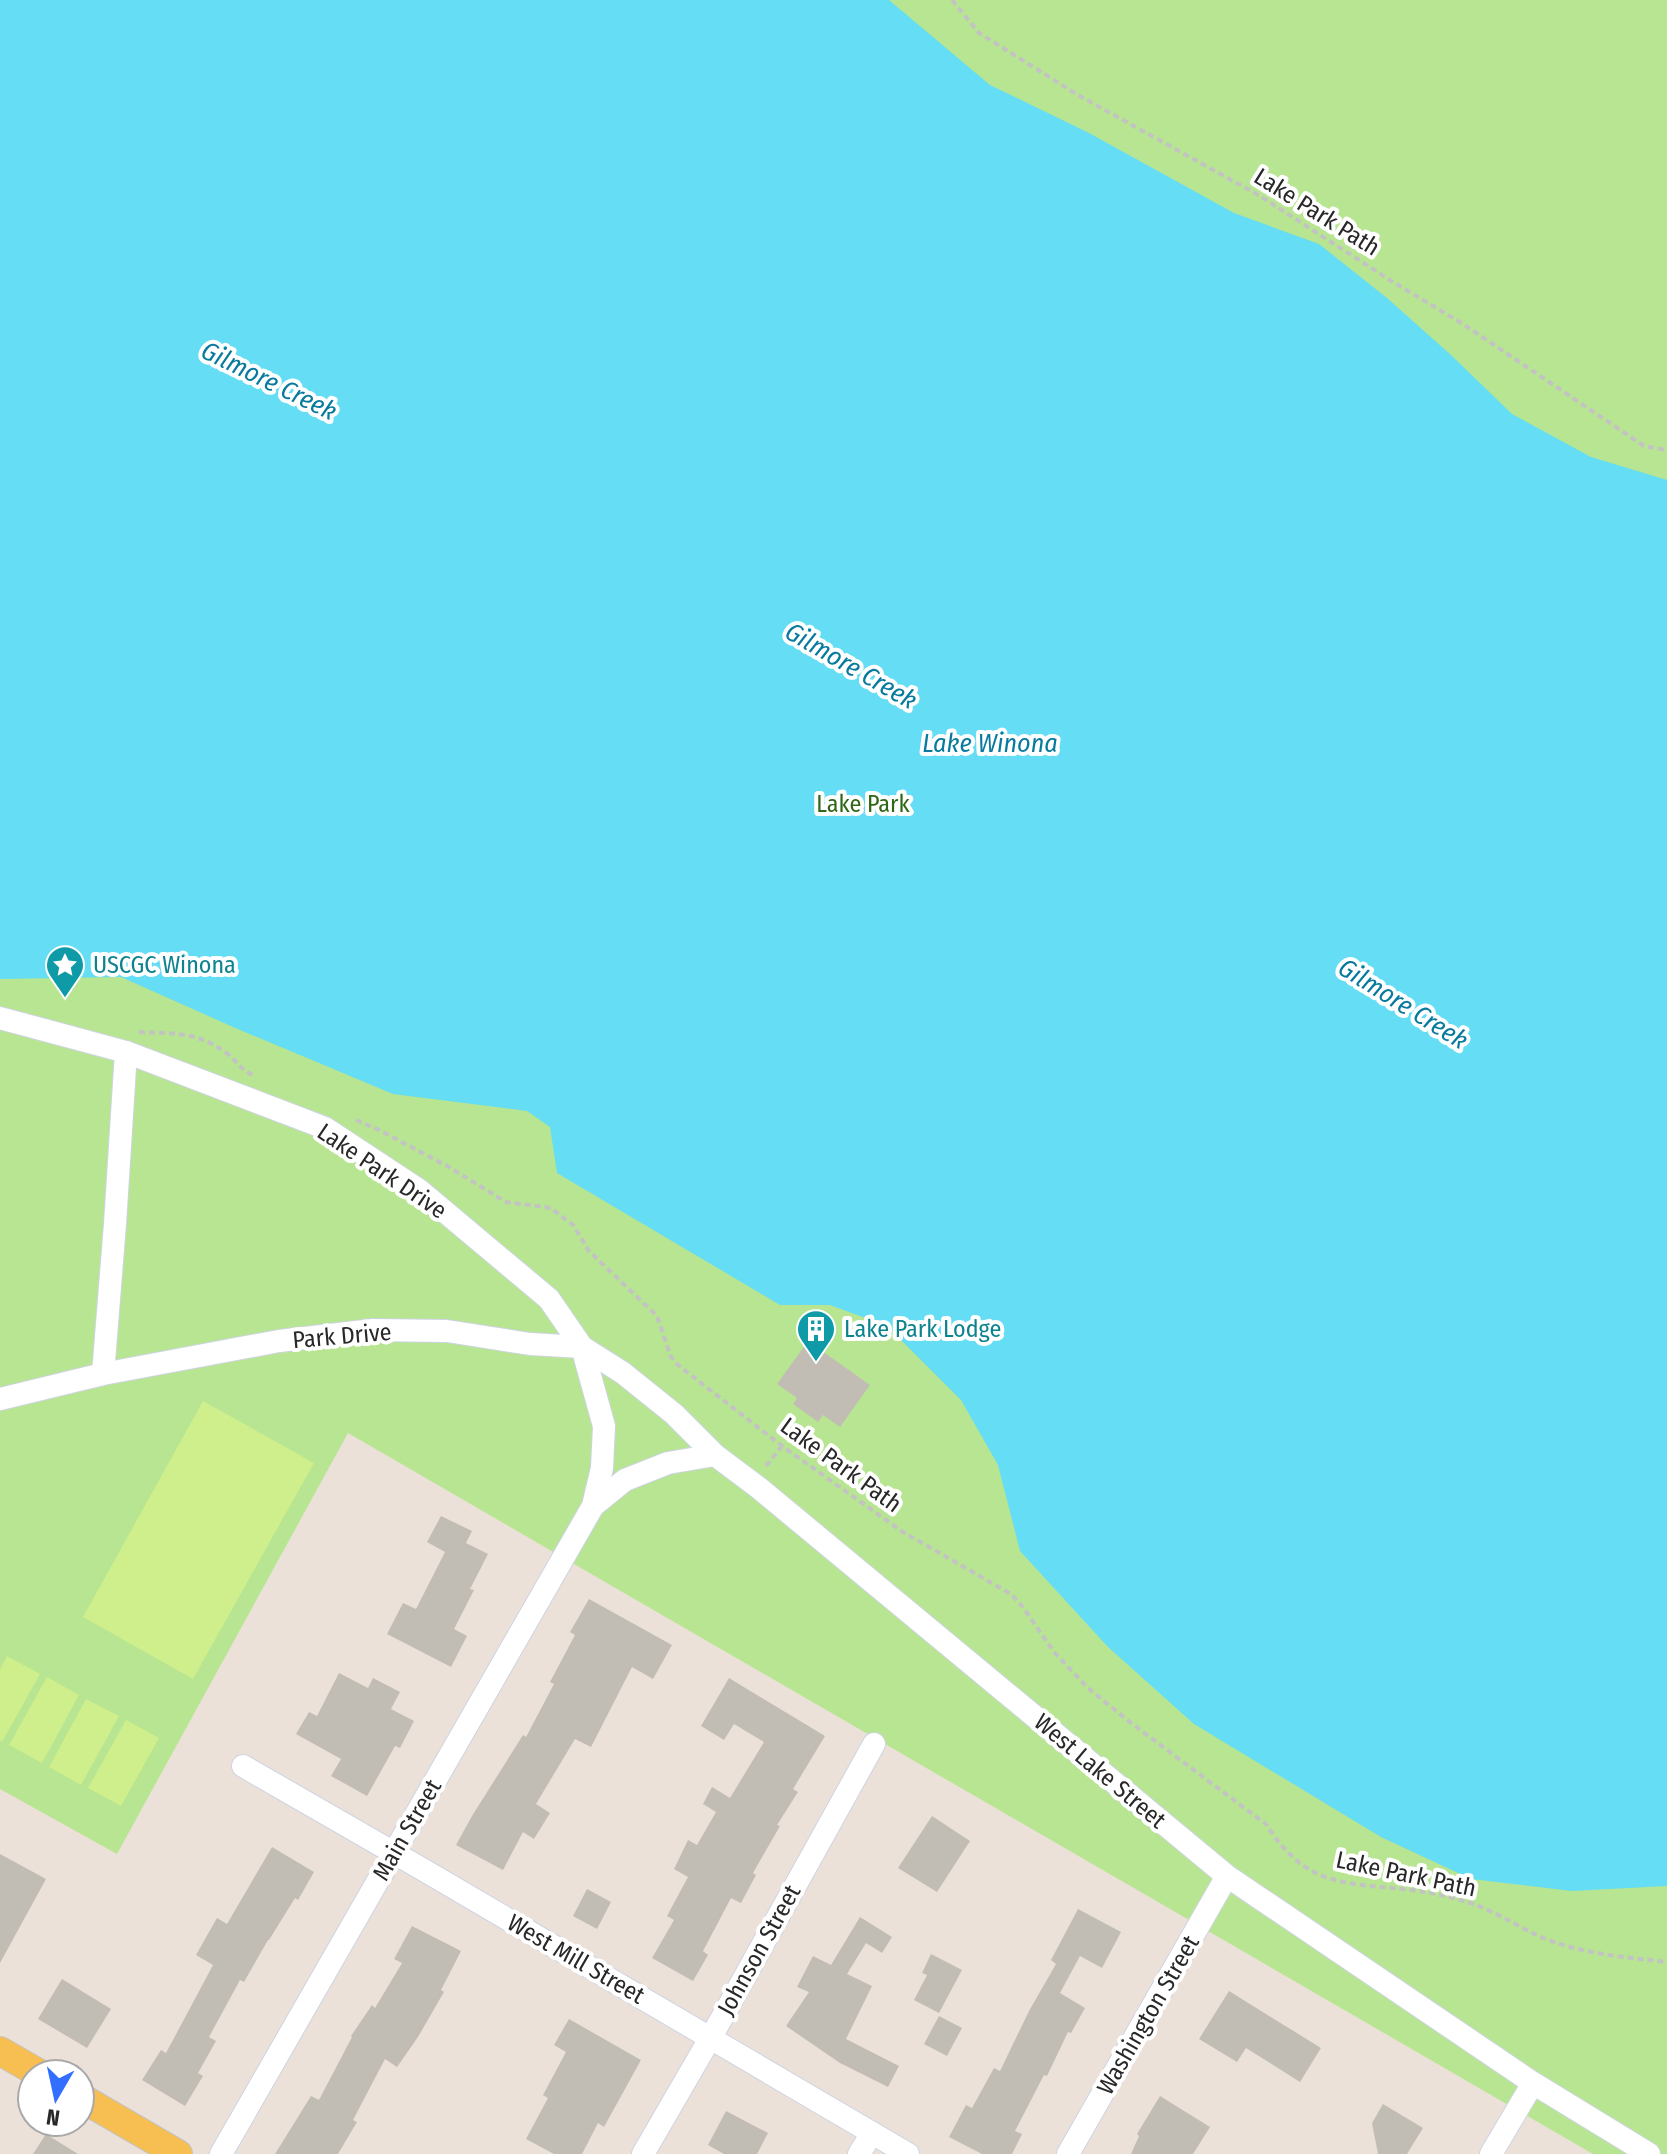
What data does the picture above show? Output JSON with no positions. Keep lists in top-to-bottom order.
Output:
{
  "streets": {
    "street": [
      "Lake Park Drive",
      "Park Drive",
      "West Lake Street",
      "Main Street",
      "Johnson Street",
      "West Mill Street",
      "Washington Street"
    ],
    "path": ["Lake Park Path"]
  },
  "crossings": [
    ["Lake Park Drive", "Park Drive"],
    ["Lake Park Drive", "West Lake Street"],
    ["Lake Park Drive", "Main Street"],
    ["Park Drive", "West Lake Street"],
    ["Park Drive", "Main Street"],
    ["West Lake Street", "Main Street"],
    ["West Lake Street", "Washington Street"],
    ["Main Street", "West Mill Street"],
    ["Johnson Street", "West Mill Street"]
  ],
  "water": ["Gilmore Creek", "Lake Winona"],
  "parks": ["Lake Park"],
  "places": {
    "place": ["USCGC Winona"],
    "building": ["Lake Park Lodge"]
  },
  "north": "bottom"
}
